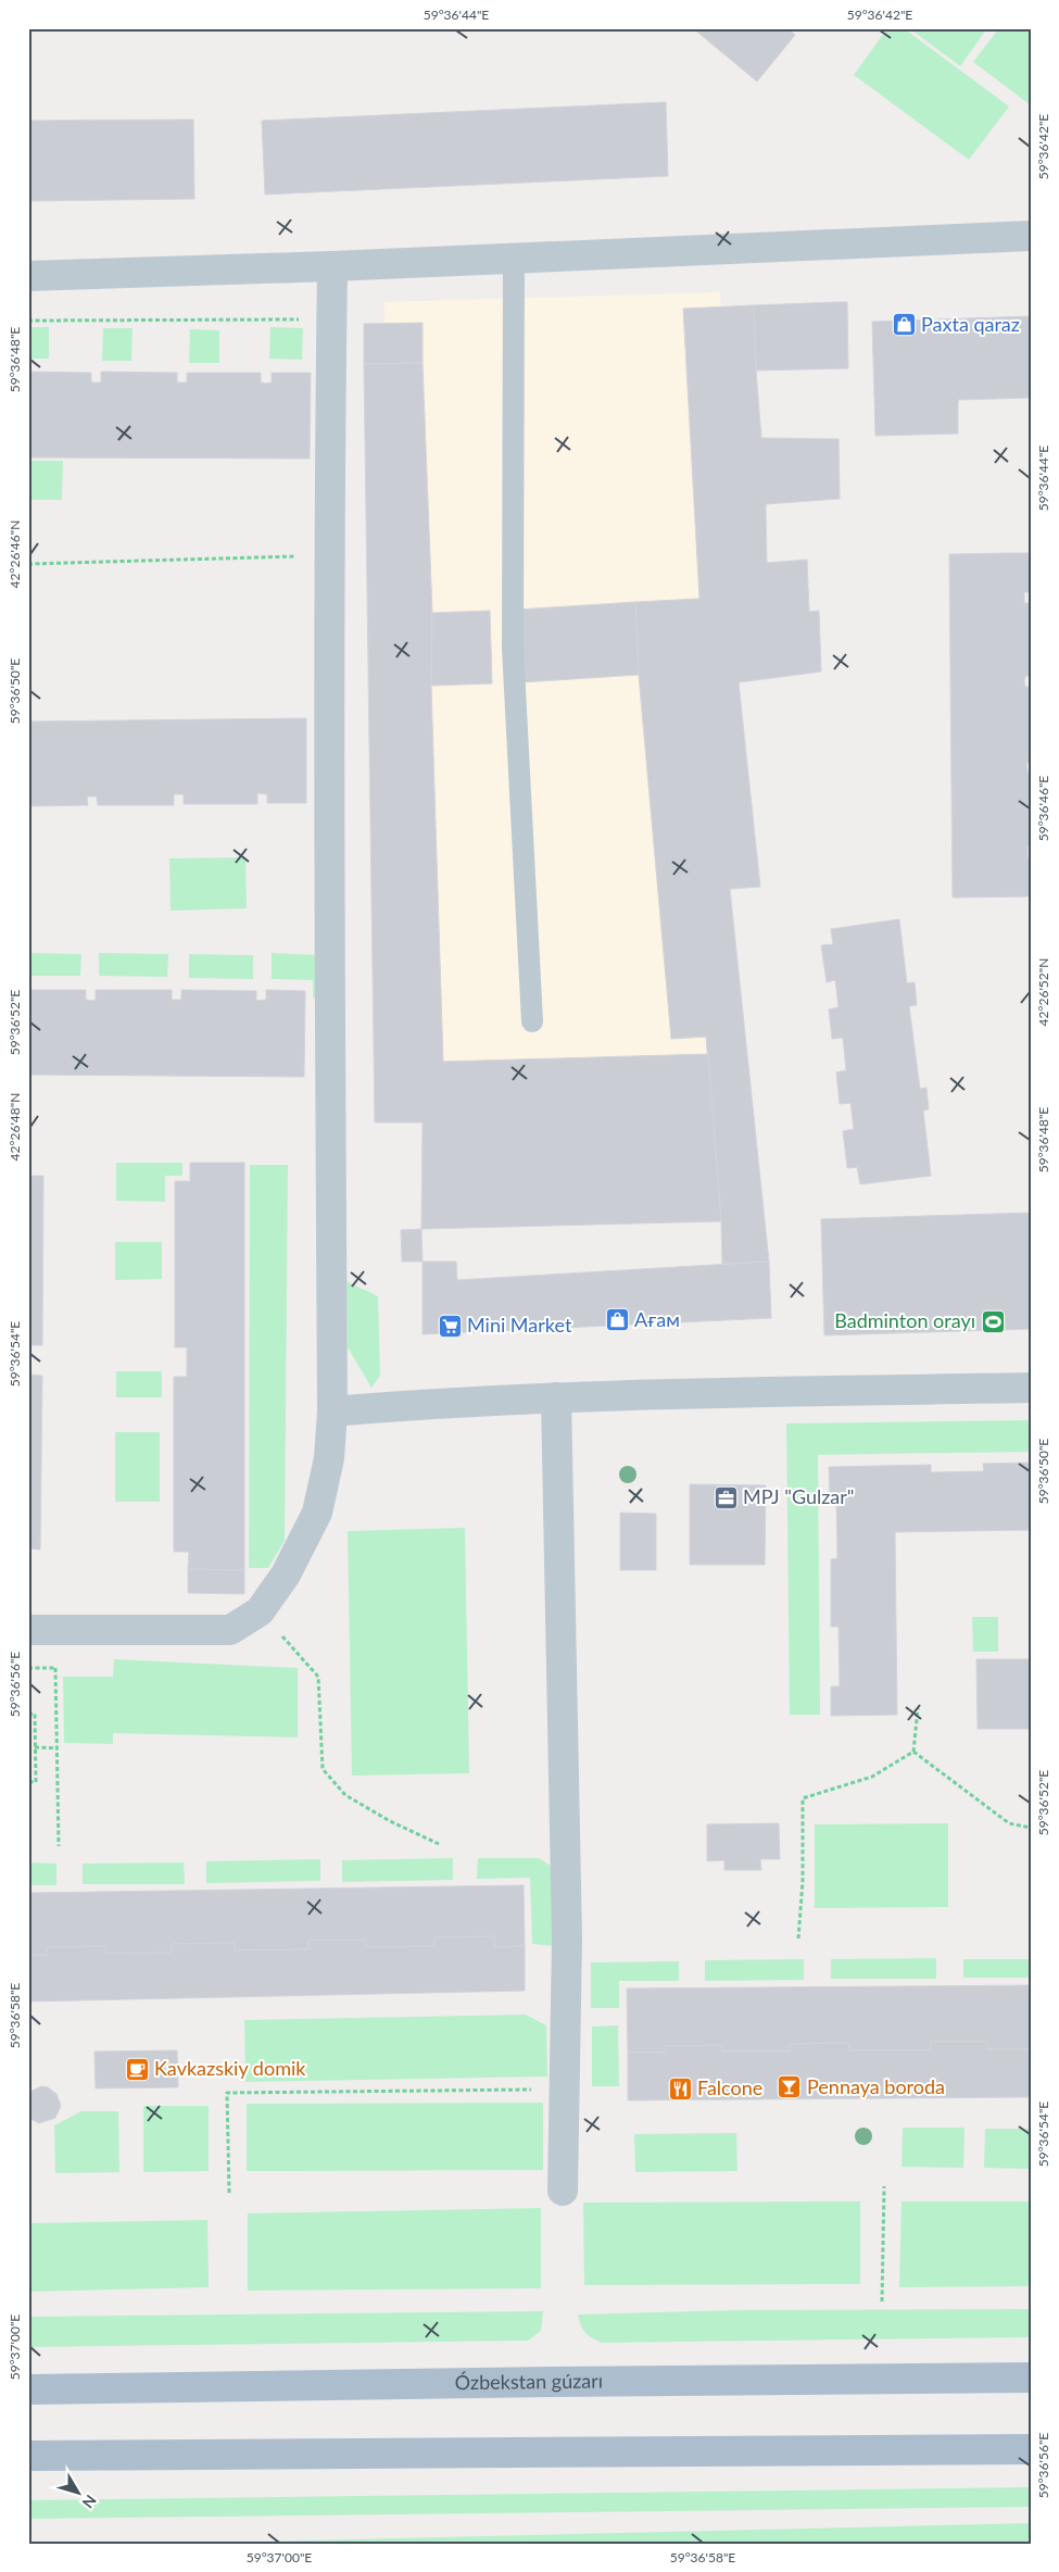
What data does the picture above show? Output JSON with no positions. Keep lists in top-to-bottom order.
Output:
{
  "streets": {
    "main road": ["Ózbekstan gúzarı"]
  },
  "places": {
    "shop": ["Paxta qaraz", "Ағам"],
    "sports": ["Badminton orayı"],
    "supermarket": ["Mini Market"],
    "office": ["MPJ \"Gulzar\""],
    "cafe": ["Kavkazskiy domik"],
    "bar": ["Pennaya boroda"],
    "restaurant": ["Falcone"]
  },
  "north": "bottom right",
  "coordinates": [
    "59°36'44\"E",
    "59°36'42\"E",
    "59°36'48\"E",
    "42°26'46\"N",
    "59°36'50\"E",
    "59°36'46\"E",
    "42°26'52\"N",
    "59°36'52\"E",
    "42°26'48\"N",
    "59°36'54\"E",
    "59°36'56\"E",
    "59°36'58\"E",
    "59°37'00\"E"
  ]
}
